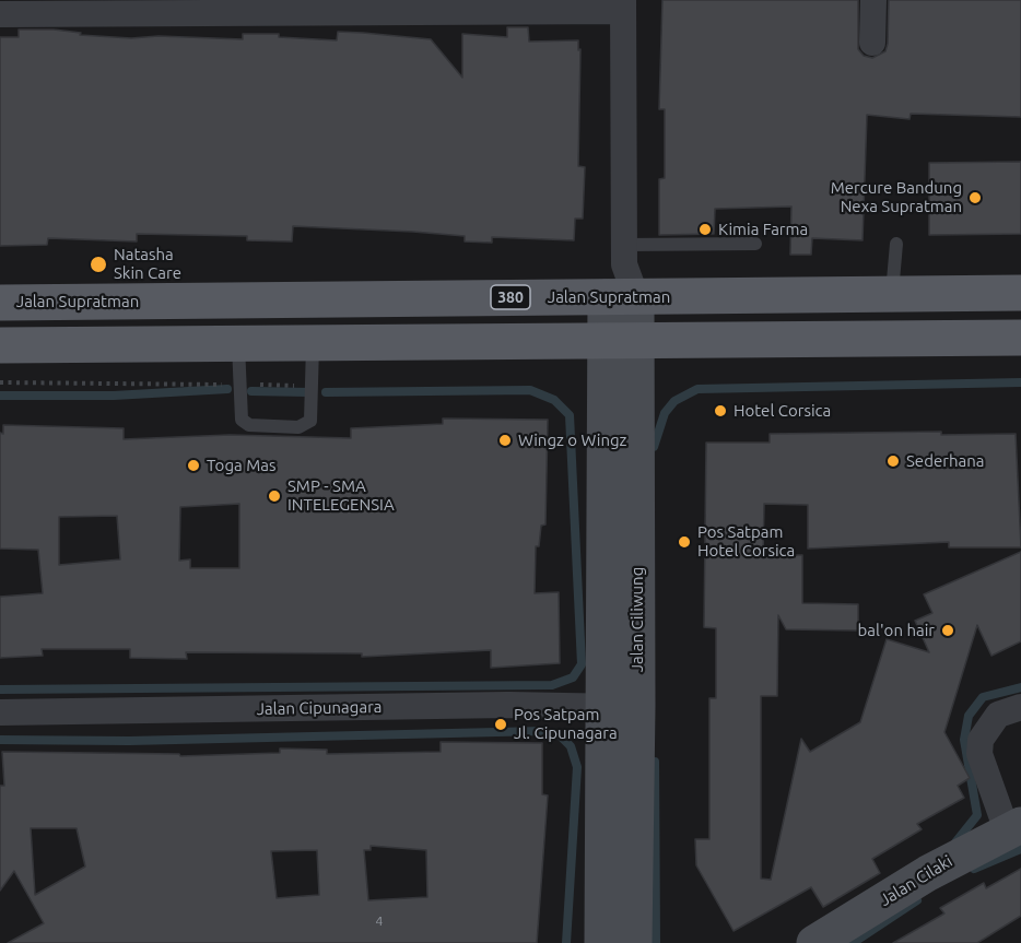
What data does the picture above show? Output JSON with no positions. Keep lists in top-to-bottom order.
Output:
{
  "streets": {
    "main road": ["380", "Jalan Supratman"],
    "street": ["Jalan Ciliwung", "Jalan Cipunagara", "Jalan Cilaki"]
  },
  "crossings": [
    ["Jalan Supratman", "Jalan Ciliwung"],
    ["Jalan Ciliwung", "Jalan Cipunagara"]
  ],
  "places": [
    "Mercure Bandung Nexa Supratman",
    "Kimia Farma",
    "Natasha Skin Care",
    "Hotel Corsica",
    "Wingz o Wingz",
    "Sederhana",
    "Toga Mas",
    "SMP - SMA INTELEGENSIA",
    "Pos Satpam Hotel Corsica",
    "bal'on hair",
    "Pos Satpam Jl. Cipunagara"
  ],
  "house_numbers": ["4"]
}
